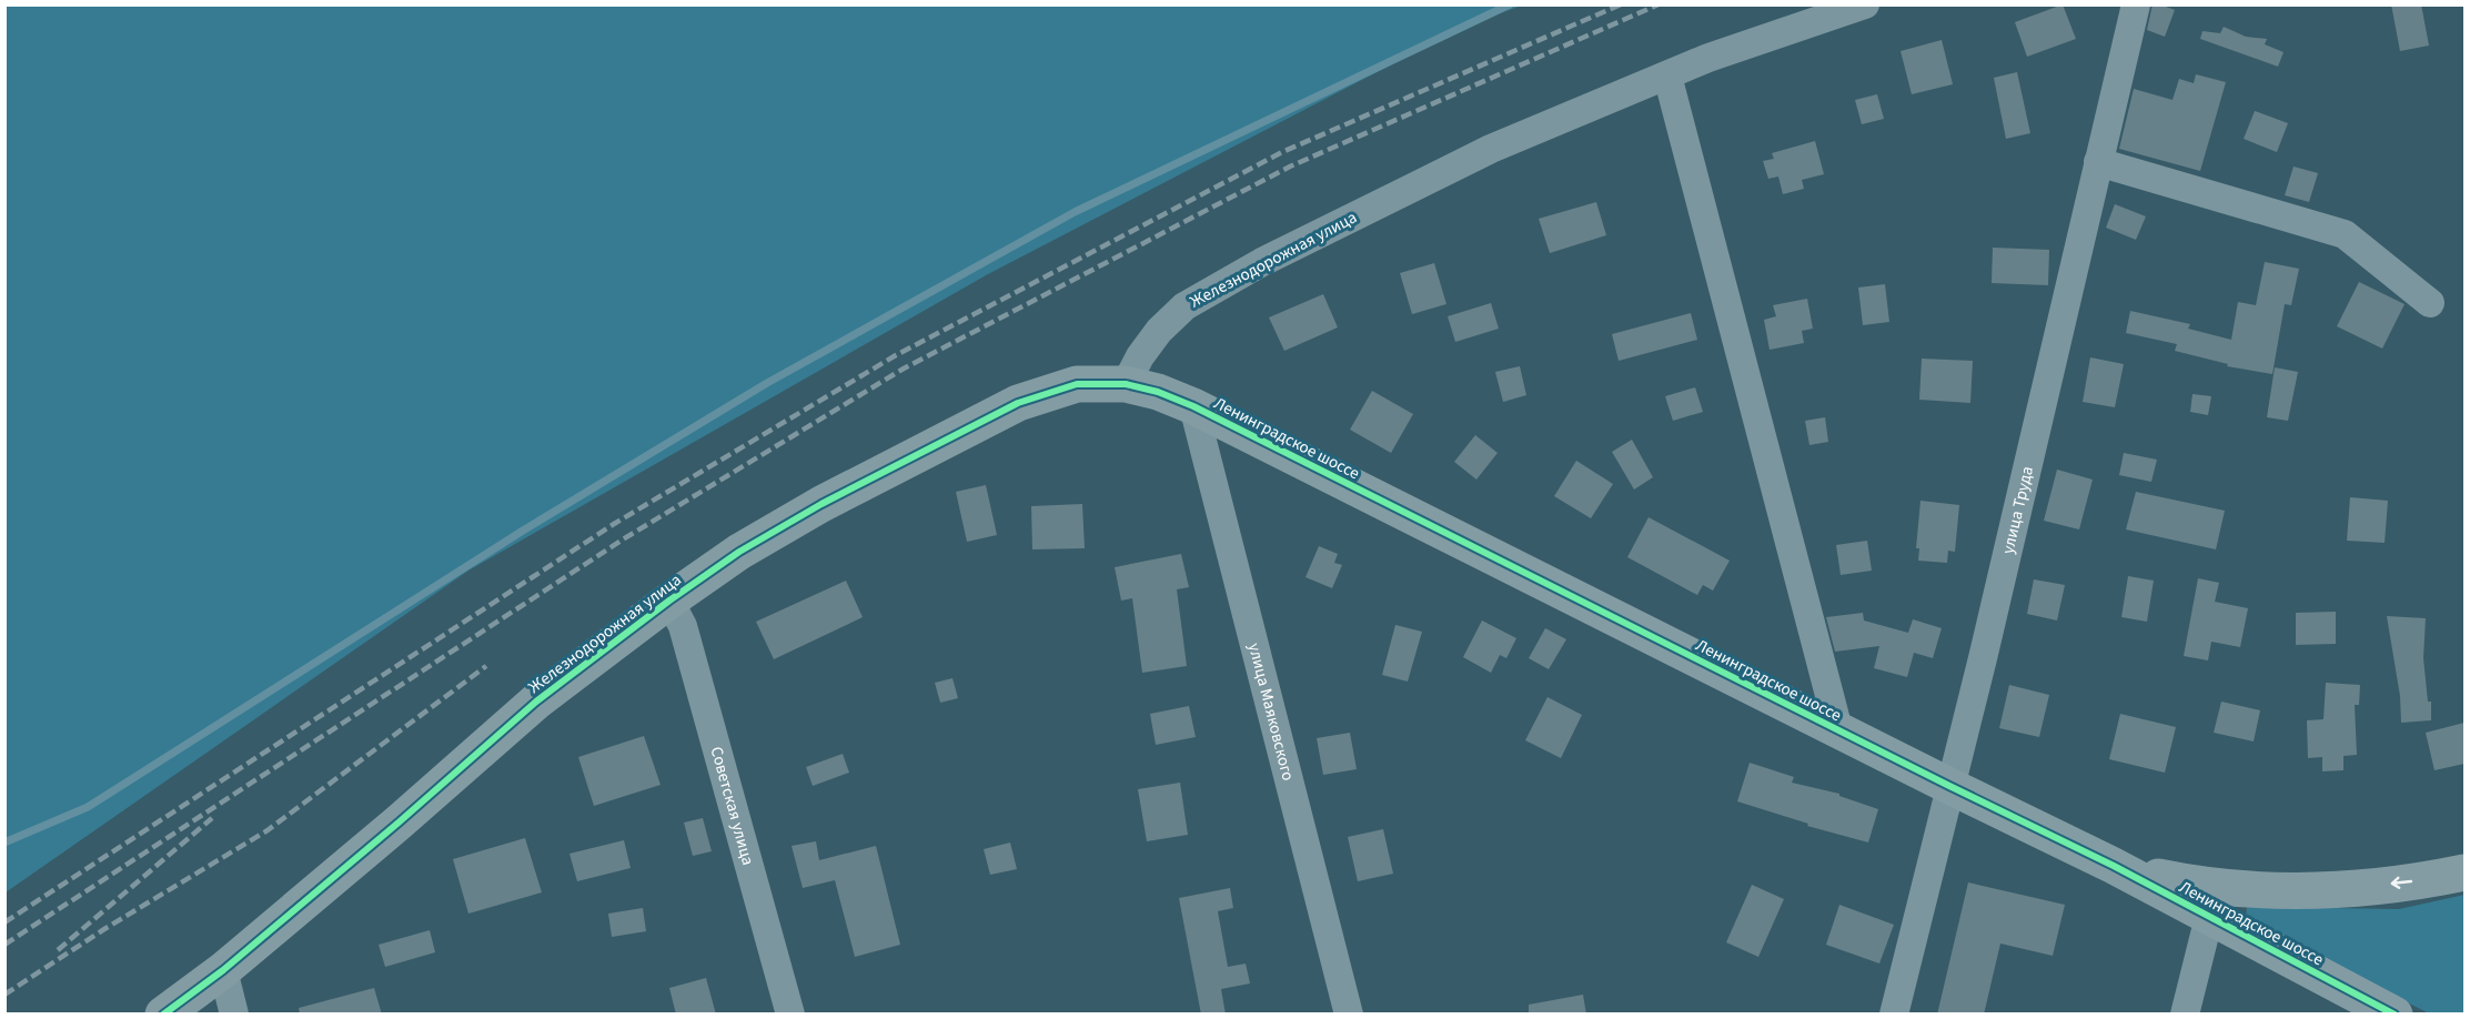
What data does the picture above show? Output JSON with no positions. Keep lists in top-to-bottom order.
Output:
{
  "streets": {
    "street": [
      "Железнодорожная улица",
      "Ленинградское шоссе",
      "улица Труда",
      "улица Маяковского",
      "Советская улица"
    ]
  },
  "crossings": [
    ["Железнодорожная улица", "Ленинградское шоссе"],
    ["Железнодорожная улица", "Советская улица"],
    ["Ленинградское шоссе", "улица Труда"],
    ["Ленинградское шоссе", "улица Маяковского"]
  ]
}
